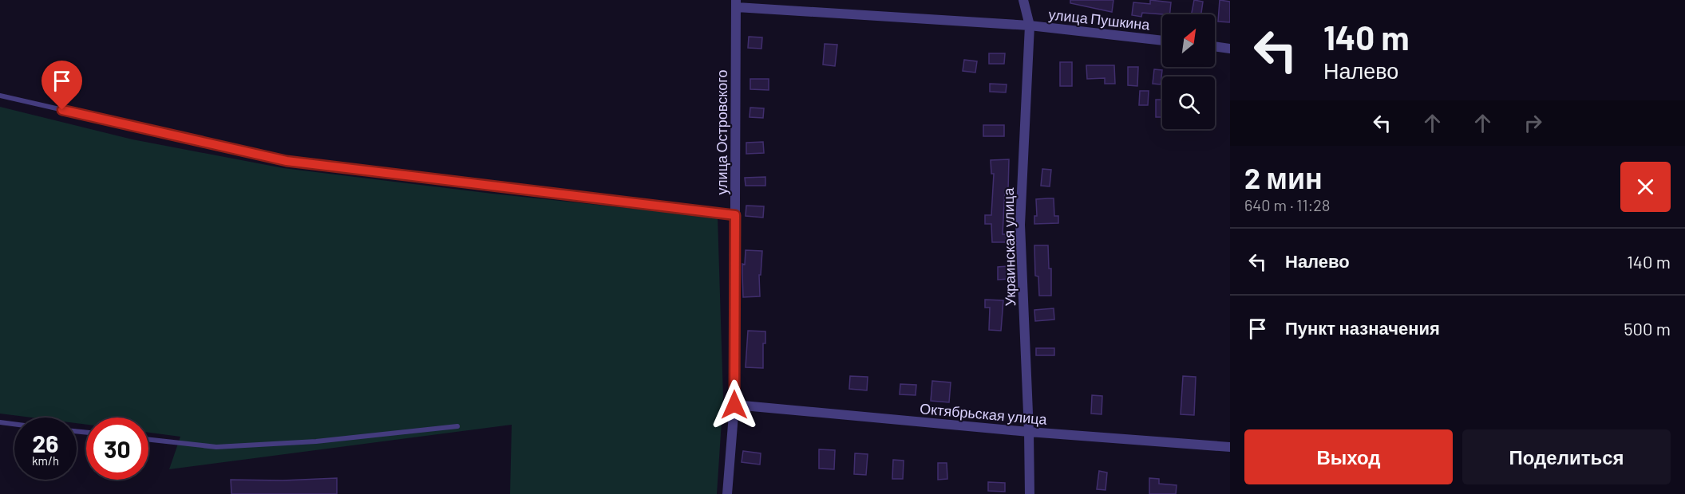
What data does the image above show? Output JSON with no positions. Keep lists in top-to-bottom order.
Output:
{
  "streets": {
    "street": [
      "улица Пушкина",
      "улица Островского",
      "Украинская улица",
      "Октябрьская улица"
    ]
  },
  "crossings": [
    ["улица Пушкина", "улица Островского"],
    ["улица Пушкина", "Украинская улица"],
    ["улица Островского", "Октябрьская улица"],
    ["Украинская улица", "Октябрьская улица"]
  ],
  "north": "top right",
  "page": {
    "turn": ["140 m", "Налево"],
    "heading": ["2 мин", "640 m · 11:28"],
    "list": [
      {
        "name": "Налево",
        "value": "140 m"
      },
      {
        "name": "Пункт назначения",
        "value": "500 m"
      }
    ],
    "speed": "26 km/h",
    "limit": "30",
    "buttons": ["Выход", "Поделиться"]
  }
}
